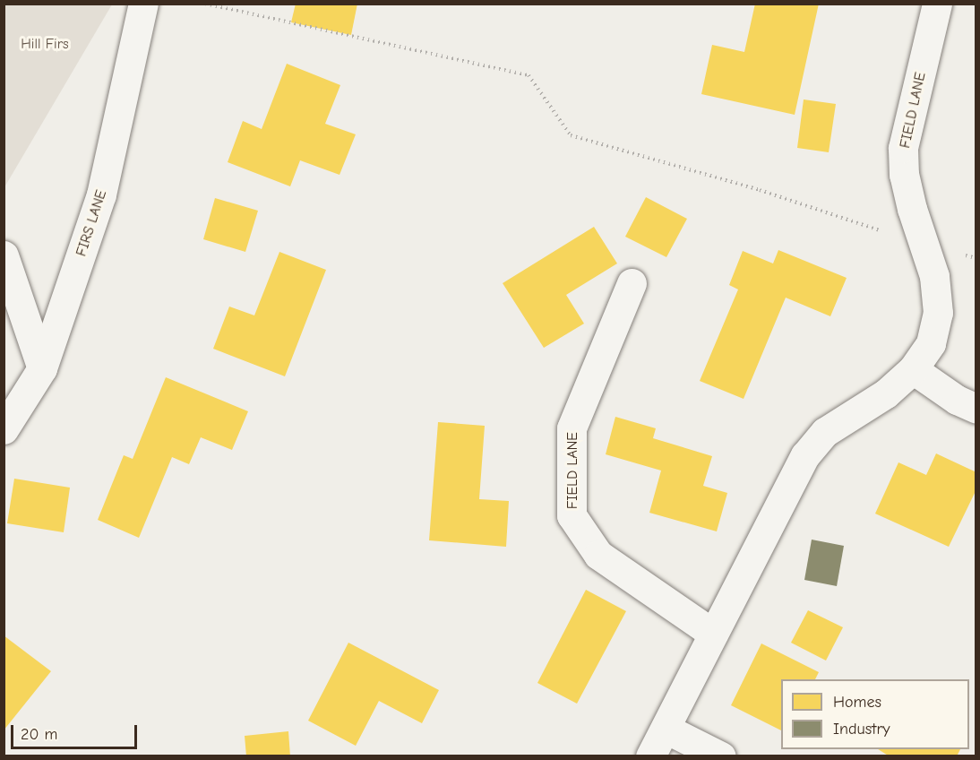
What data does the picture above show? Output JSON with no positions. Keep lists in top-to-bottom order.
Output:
{
  "streets": {
    "street": ["FIELD LANE", "FIRS LANE"]
  },
  "parks": ["Hill Firs"],
  "legend": ["Homes", "Industry"],
  "scale_bar": "20 m"
}
